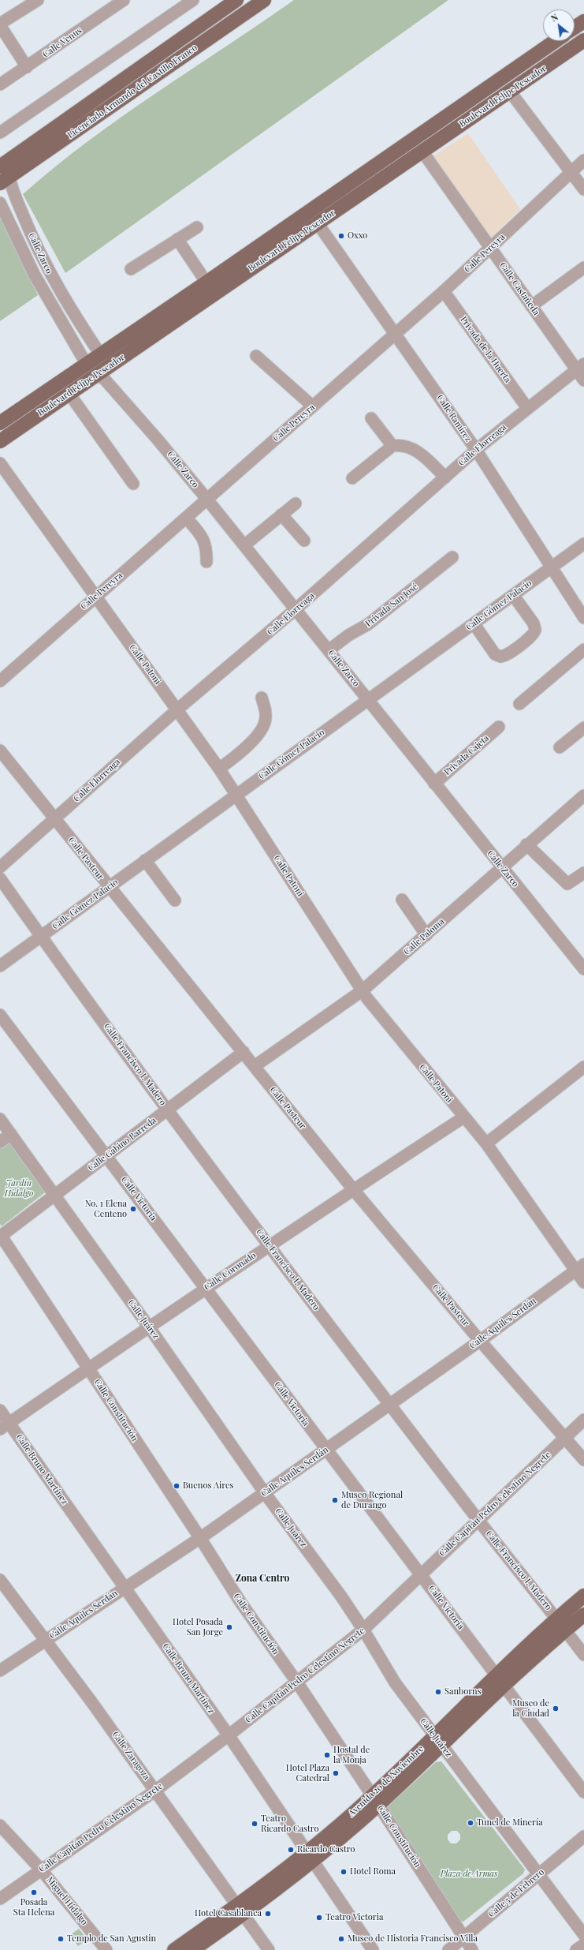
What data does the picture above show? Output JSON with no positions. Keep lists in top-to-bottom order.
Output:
{
  "streets": {
    "main road": ["Licenciado Armando del Castillo Franco", "Boulevard Felipe Pescador", "Avenida 20 de Noviembre"],
    "street": [
      "Calle Venus",
      "Calle Zarco",
      "Calle Pereyra",
      "Calle Castañeda",
      "Privada de la Huerta",
      "Calle Ramírez",
      "Calle Elorreaga",
      "Privada San José",
      "Calle Gómez Palacio",
      "Calle Patoni",
      "Privada Cajeta",
      "Calle Pasteur",
      "Calle Paloma",
      "Calle Francisco I. Madero",
      "Calle Gabino Barreda",
      "Calle Victoria",
      "Calle Coronado",
      "Calle Juárez",
      "Calle Aquiles Serdán",
      "Calle Constitución",
      "Calle Bruno Martínez",
      "Calle Capitán Pedro Celestino Negrete",
      "Calle Zaragoza",
      "Calle 5 de Febrero",
      "Miguel Hidalgo"
    ]
  },
  "crossings": [
    ["Licenciado Armando del Castillo Franco", "Calle Zarco"],
    ["Boulevard Felipe Pescador", "Calle Zarco"],
    ["Boulevard Felipe Pescador", "Calle Castañeda"],
    ["Boulevard Felipe Pescador", "Calle Ramírez"],
    ["Calle Zarco", "Calle Pereyra"],
    ["Calle Zarco", "Calle Elorreaga"],
    ["Calle Zarco", "Privada San José"],
    ["Calle Zarco", "Calle Gómez Palacio"],
    ["Calle Zarco", "Privada Cajeta"],
    ["Calle Zarco", "Calle Paloma"],
    ["Calle Pereyra", "Calle Castañeda"],
    ["Calle Pereyra", "Privada de la Huerta"],
    ["Calle Pereyra", "Calle Ramírez"],
    ["Calle Pereyra", "Calle Patoni"],
    ["Calle Castañeda", "Calle Elorreaga"],
    ["Privada de la Huerta", "Calle Elorreaga"],
    ["Calle Ramírez", "Calle Elorreaga"],
    ["Calle Ramírez", "Calle Gómez Palacio"],
    ["Calle Elorreaga", "Calle Patoni"],
    ["Calle Elorreaga", "Calle Pasteur"],
    ["Calle Gómez Palacio", "Calle Patoni"],
    ["Calle Gómez Palacio", "Calle Pasteur"],
    ["Calle Gómez Palacio", "Calle Francisco I. Madero"],
    ["Calle Patoni", "Calle Paloma"],
    ["Calle Patoni", "Calle Coronado"],
    ["Calle Patoni", "Calle Aquiles Serdán"],
    ["Calle Pasteur", "Calle Paloma"],
    ["Calle Pasteur", "Calle Gabino Barreda"],
    ["Calle Pasteur", "Calle Coronado"],
    ["Calle Pasteur", "Calle Aquiles Serdán"],
    ["Calle Pasteur", "Calle Capitán Pedro Celestino Negrete"],
    ["Calle Francisco I. Madero", "Calle Gabino Barreda"],
    ["Calle Francisco I. Madero", "Calle Coronado"],
    ["Calle Francisco I. Madero", "Calle Aquiles Serdán"],
    ["Calle Francisco I. Madero", "Calle Capitán Pedro Celestino Negrete"],
    ["Calle Francisco I. Madero", "Avenida 20 de Noviembre"],
    ["Calle Gabino Barreda", "Calle Victoria"],
    ["Calle Gabino Barreda", "Calle Juárez"],
    ["Calle Gabino Barreda", "Calle Constitución"],
    ["Calle Victoria", "Calle Coronado"],
    ["Calle Victoria", "Calle Aquiles Serdán"],
    ["Calle Victoria", "Calle Capitán Pedro Celestino Negrete"],
    ["Calle Victoria", "Avenida 20 de Noviembre"],
    ["Calle Coronado", "Calle Juárez"],
    ["Calle Coronado", "Calle Constitución"],
    ["Calle Coronado", "Calle Bruno Martínez"],
    ["Calle Juárez", "Calle Aquiles Serdán"],
    ["Calle Juárez", "Calle Capitán Pedro Celestino Negrete"],
    ["Calle Juárez", "Avenida 20 de Noviembre"],
    ["Calle Juárez", "Calle 5 de Febrero"],
    ["Calle Aquiles Serdán", "Calle Constitución"],
    ["Calle Aquiles Serdán", "Calle Bruno Martínez"],
    ["Calle Aquiles Serdán", "Calle Zaragoza"],
    ["Calle Constitución", "Calle Capitán Pedro Celestino Negrete"],
    ["Calle Constitución", "Avenida 20 de Noviembre"],
    ["Calle Constitución", "Calle 5 de Febrero"],
    ["Calle Bruno Martínez", "Calle Capitán Pedro Celestino Negrete"],
    ["Calle Bruno Martínez", "Avenida 20 de Noviembre"],
    ["Calle Capitán Pedro Celestino Negrete", "Calle Zaragoza"],
    ["Calle Capitán Pedro Celestino Negrete", "Miguel Hidalgo"],
    ["Calle Zaragoza", "Avenida 20 de Noviembre"]
  ],
  "districts": ["Zona Centro"],
  "parks": ["Jardín Hidalgo", "Plaza de Armas"],
  "places": [
    "Oxxo",
    "No. 1 Elena Centeno",
    "Buenos Aires",
    "Museo Regional de Durango",
    "Hotel Posada San Jorge",
    "Sanborns",
    "Museo de la Ciudad",
    "Hostal de la Monja",
    "Hotel Plaza Catedral",
    "Tunel de Minería",
    "Teatro Ricardo Castro",
    "Ricardo Castro",
    "Hotel Roma",
    "Posada Sta Helena",
    "Hotel Casablanca",
    "Teatro Victoria",
    "Templo de San Agustin",
    "Museo de Historia Francisco Villa"
  ],
  "north": "top left"
}
